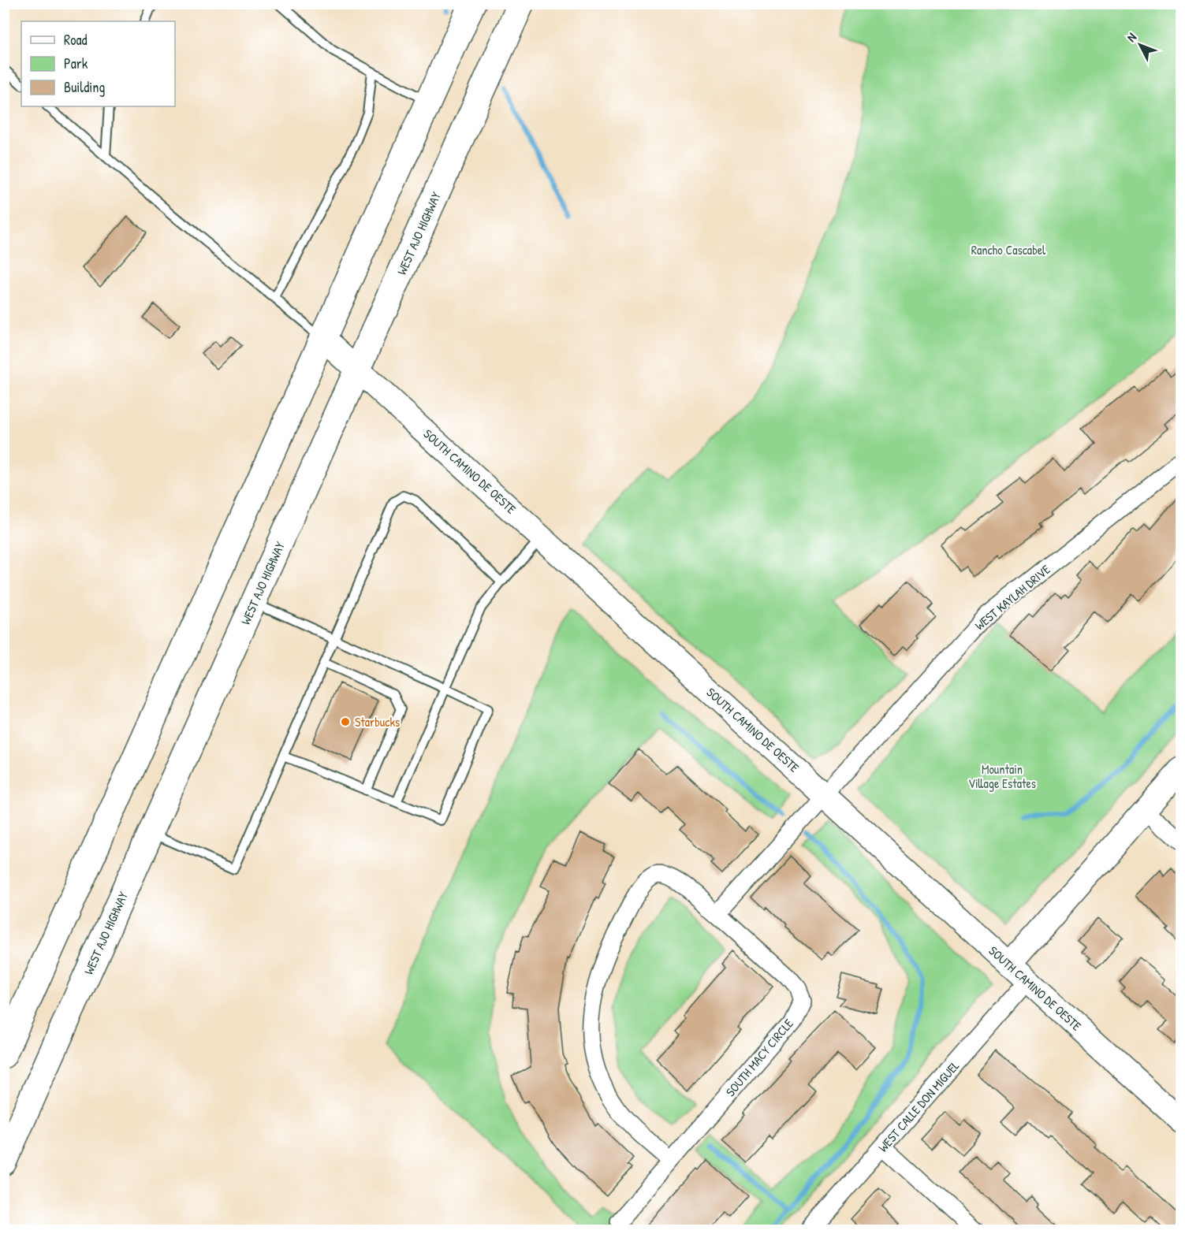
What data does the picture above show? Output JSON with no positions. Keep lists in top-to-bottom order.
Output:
{
  "streets": {
    "main road": ["WEST AJO HIGHWAY"],
    "street": [
      "SOUTH CAMINO DE OESTE",
      "WEST KAYLAH DRIVE",
      "SOUTH MACY CIRCLE",
      "WEST CALLE DON MIGUEL"
    ]
  },
  "crossings": [
    ["WEST AJO HIGHWAY", "SOUTH CAMINO DE OESTE"],
    ["SOUTH CAMINO DE OESTE", "WEST KAYLAH DRIVE"],
    ["SOUTH CAMINO DE OESTE", "WEST CALLE DON MIGUEL"]
  ],
  "parks": ["Rancho Cascabel", "Mountain Village Estates"],
  "places": ["Starbucks"],
  "legend": ["Road", "Park", "Building"],
  "north": "top left"
}
